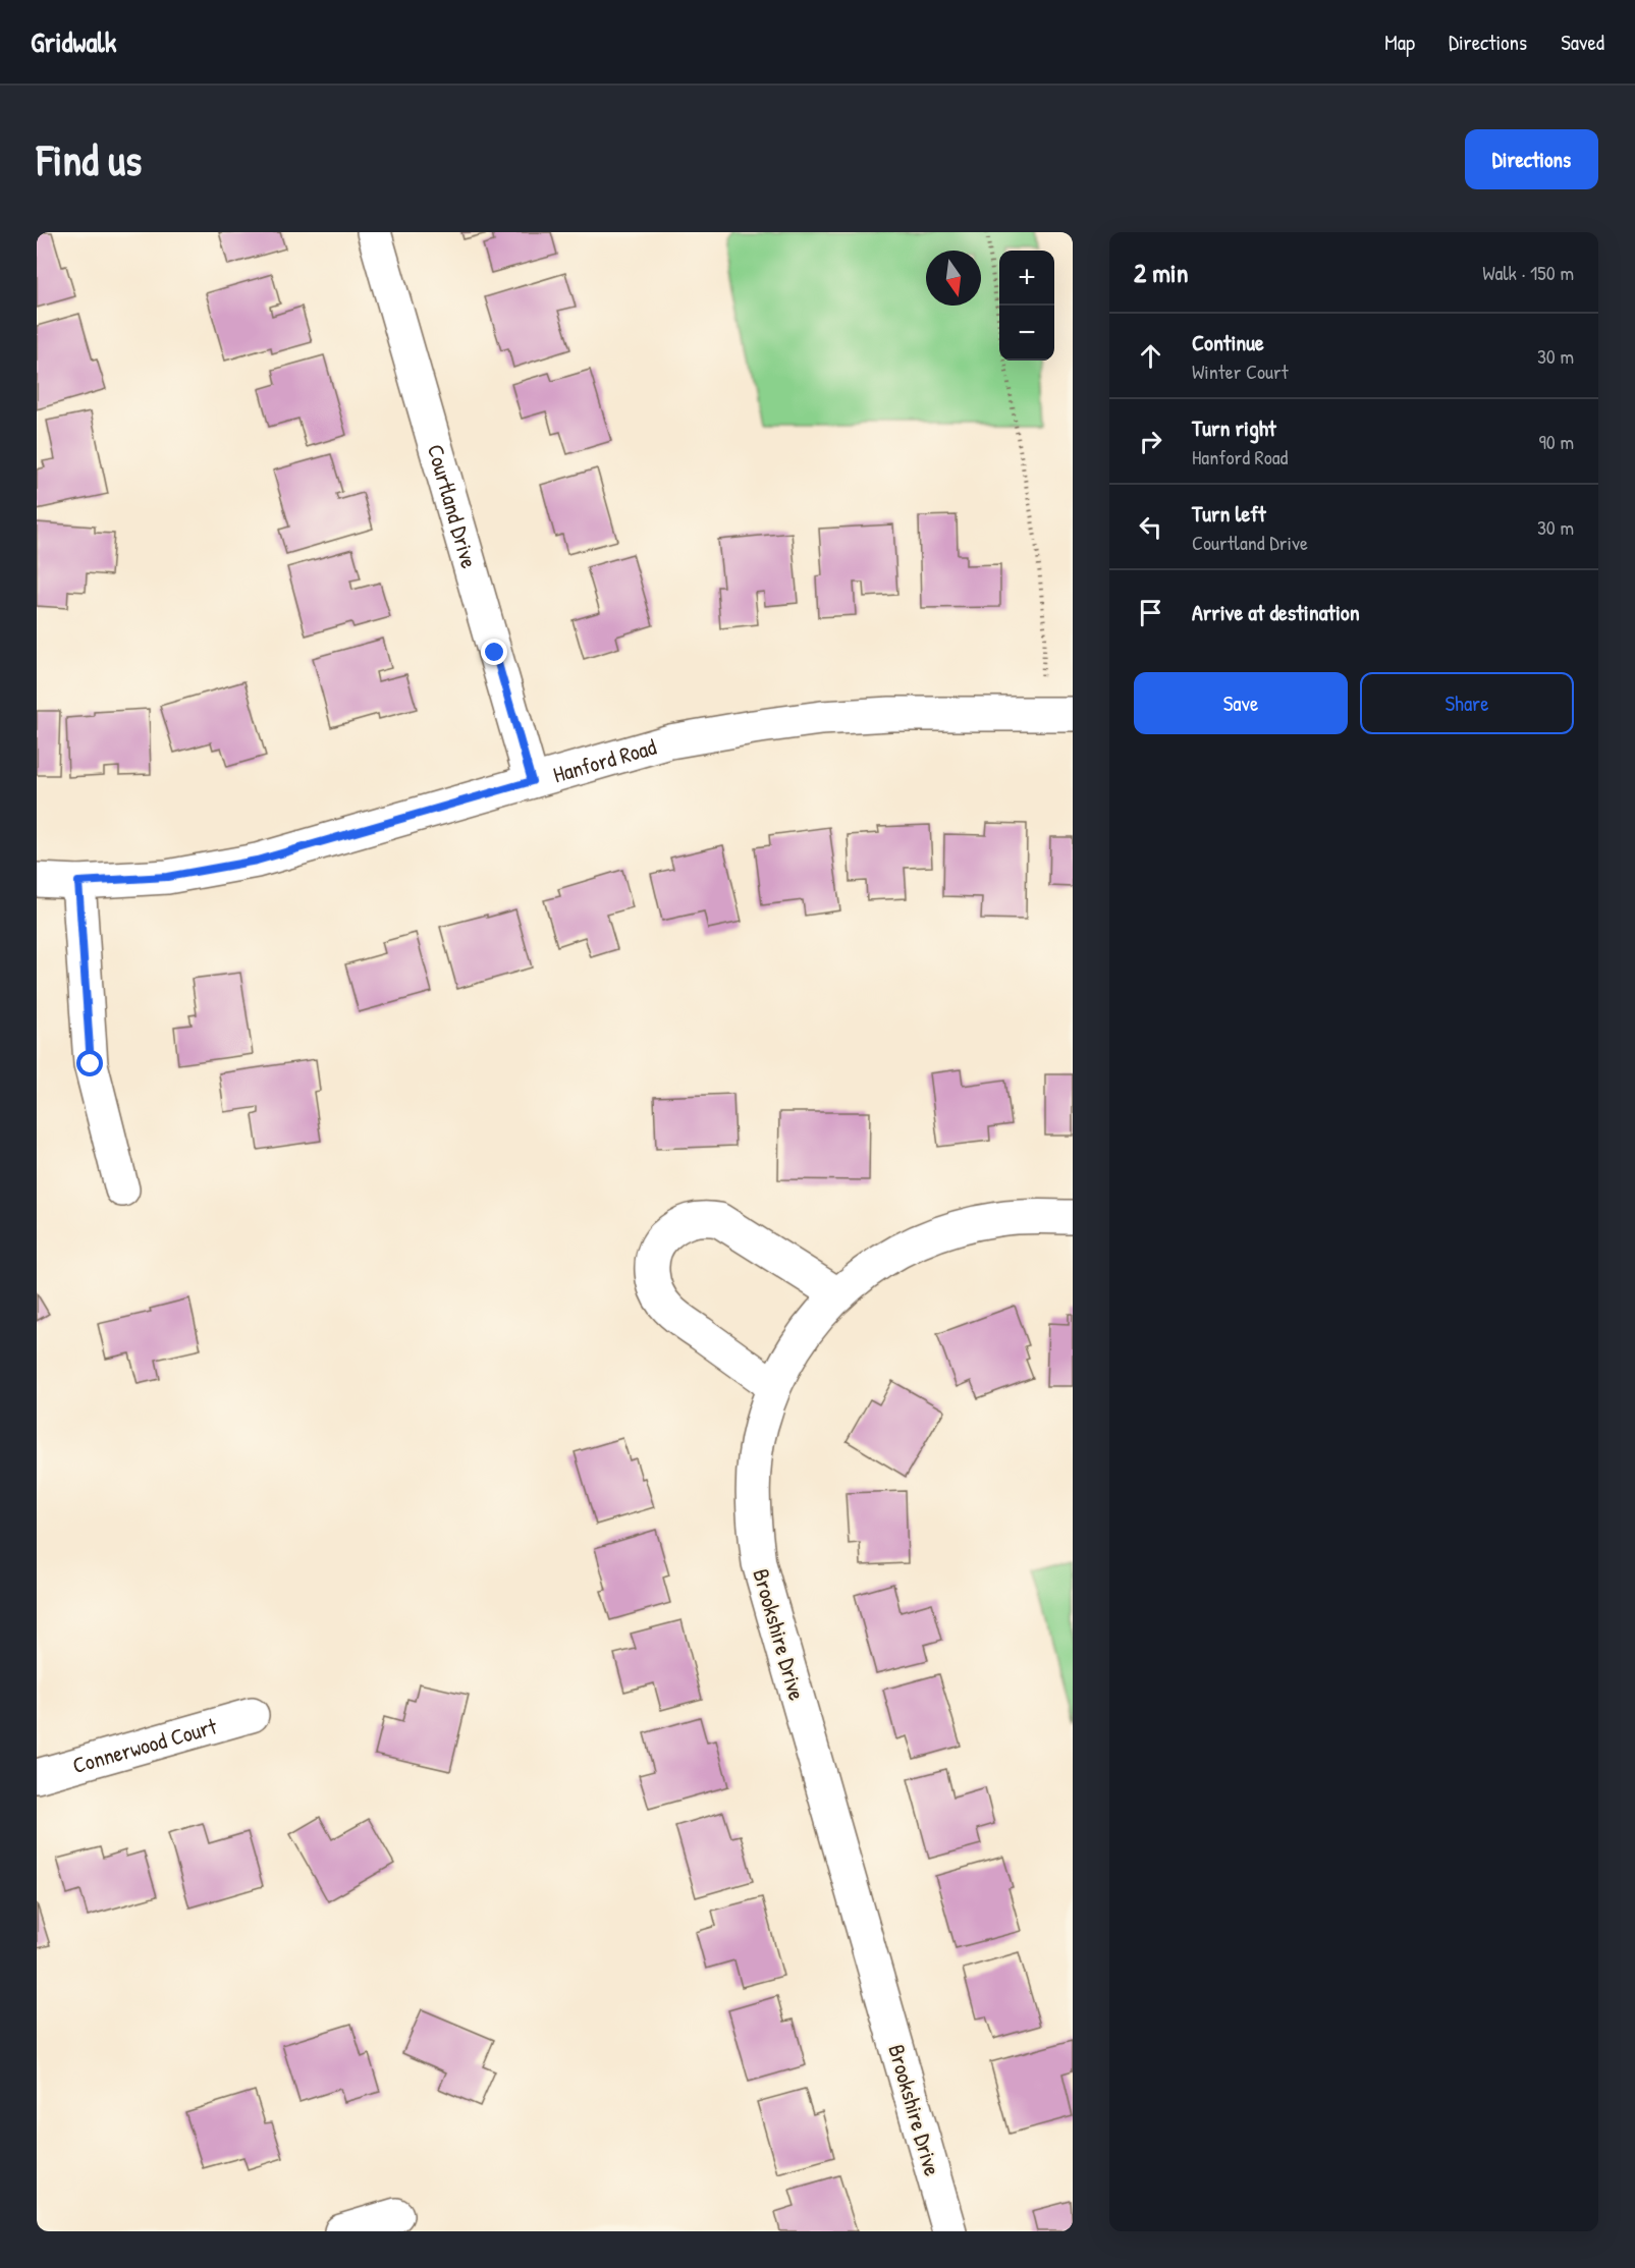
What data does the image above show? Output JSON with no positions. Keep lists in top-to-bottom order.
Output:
{
  "streets": {
    "street": [
      "Courtland Drive",
      "Hanford Road",
      "Brookshire Drive",
      "Connerwood Court"
    ]
  },
  "crossings": [
    ["Courtland Drive", "Hanford Road"]
  ],
  "north": "bottom",
  "page": {
    "header": "Gridwalk",
    "nav": ["Map", "Directions", "Saved"],
    "buttons": [
      "Directions",
      ["Save", "Share"]
    ],
    "title": "Find us",
    "heading": ["2 min", "Walk · 150 m"],
    "map_buttons": ["+", "−"],
    "list": [
      ["Continue", "Winter Court", "30 m"],
      ["Turn right", "Hanford Road", "90 m"],
      ["Turn left", "Courtland Drive", "30 m"],
      "Arrive at destination"
    ]
  }
}
